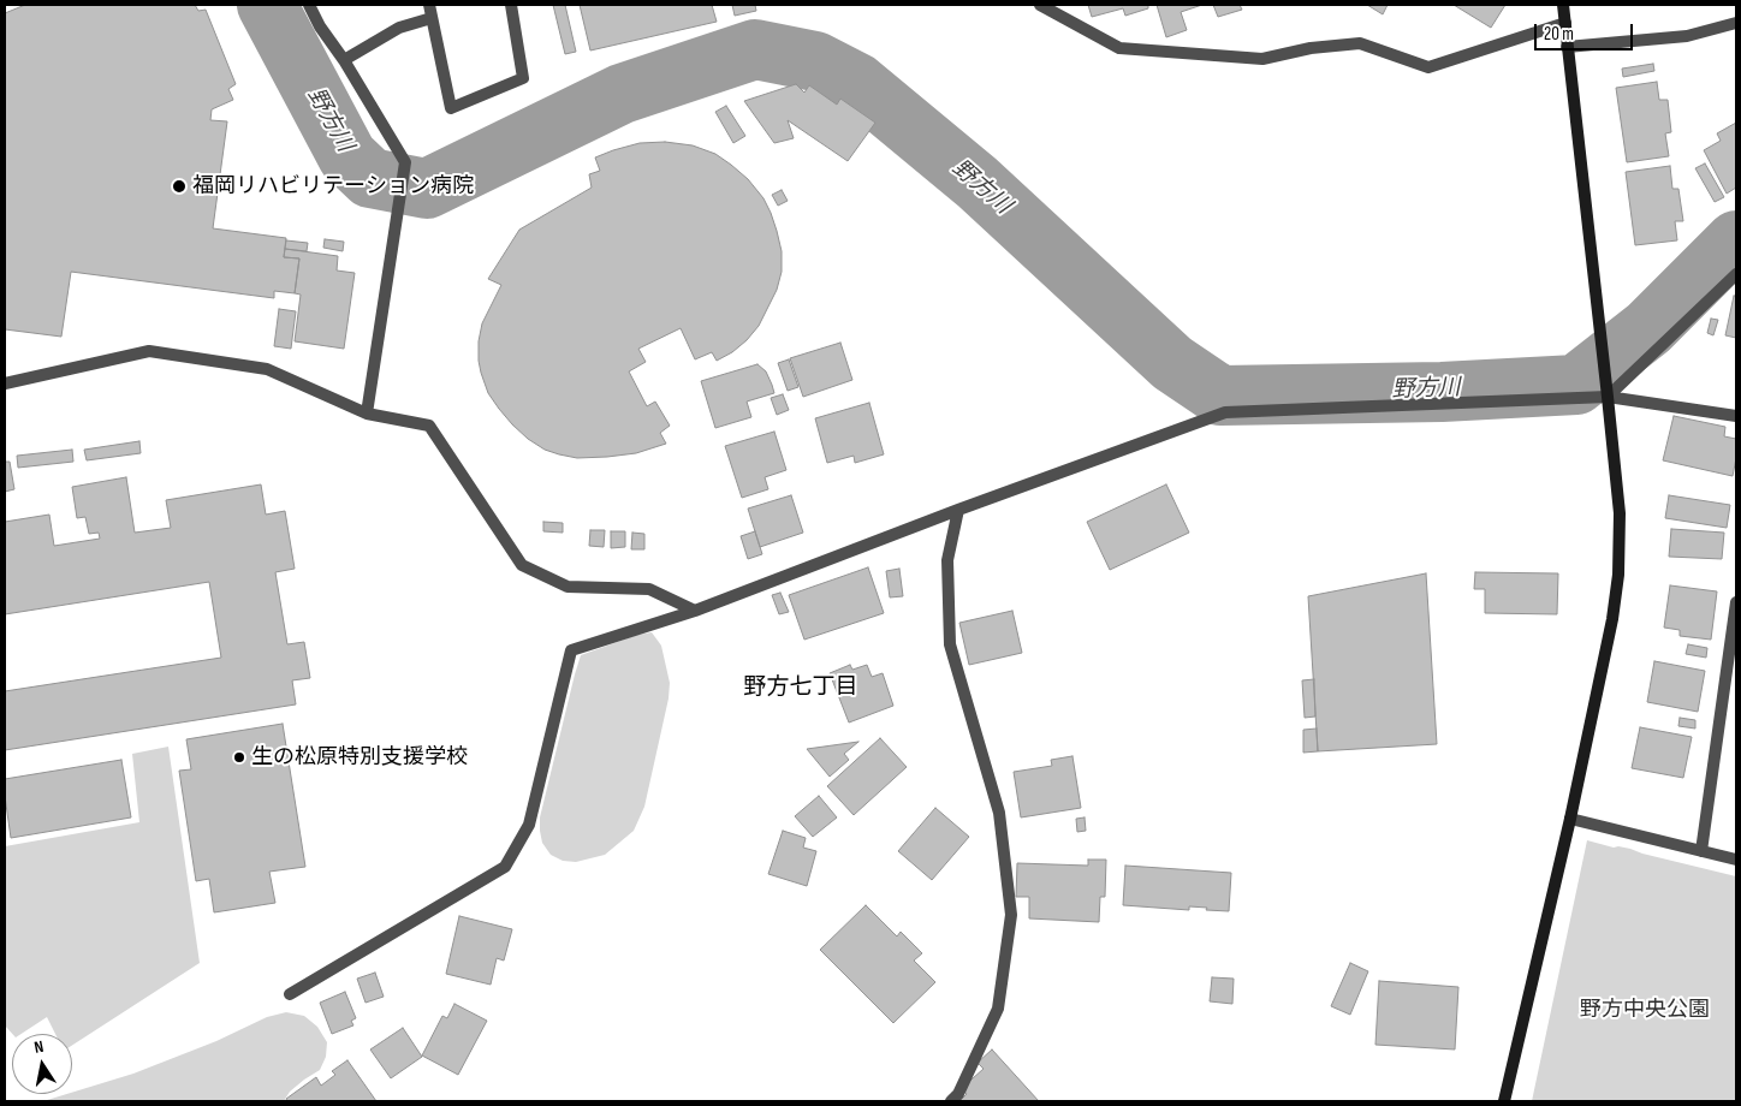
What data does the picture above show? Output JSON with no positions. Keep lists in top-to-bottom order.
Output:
{
  "districts": ["野方七丁目"],
  "water": ["野方川"],
  "parks": ["野方中央公園"],
  "places": ["福岡リハビリテーション病院", "生の松原特別支援学校"],
  "scale_bar": "20 m",
  "north": "top"
}
